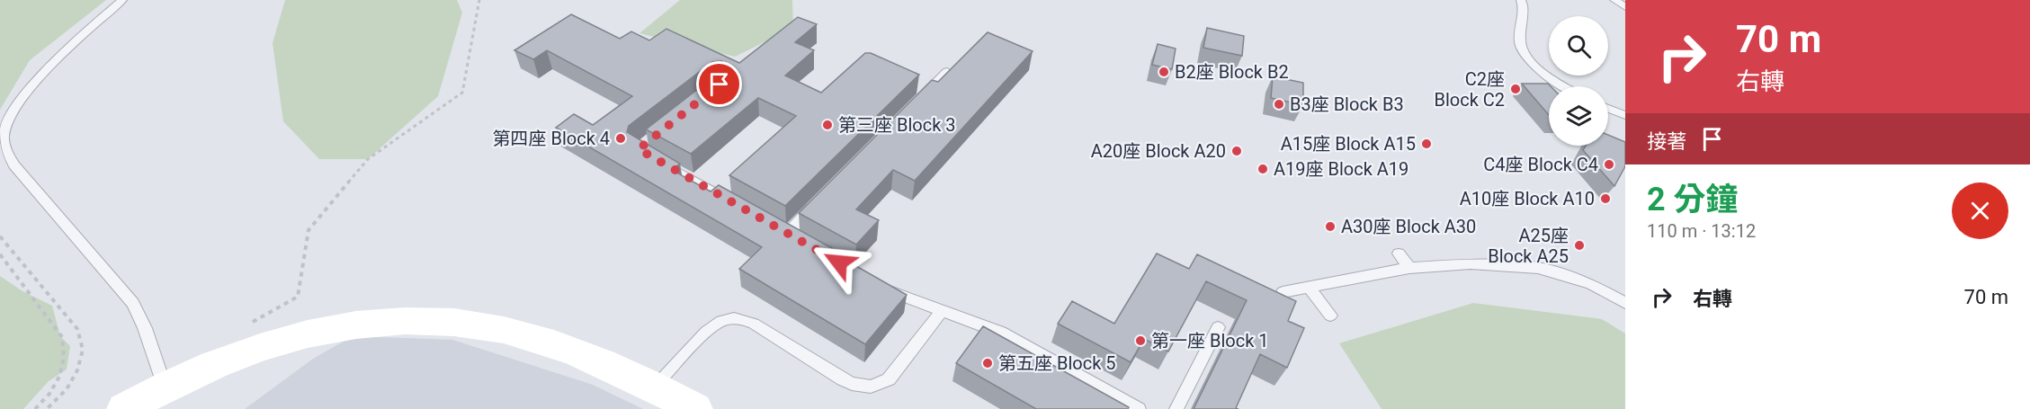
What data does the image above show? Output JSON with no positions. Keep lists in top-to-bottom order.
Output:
{
  "places": [
    "B2座 Block B2",
    "C2座 Block C2",
    "B3座 Block B3",
    "第三座 Block 3",
    "第四座 Block 4",
    "A15座 Block A15",
    "A20座 Block A20",
    "C4座 Block C4",
    "A19座 Block A19",
    "A10座 Block A10",
    "A30座 Block A30",
    "A25座 Block A25",
    "第一座 Block 1",
    "第五座 Block 5"
  ],
  "page": {
    "turn": ["70 m", "右轉"],
    "then": "接著",
    "heading": ["2 分鐘", "110 m · 13:12"],
    "list": [
      {
        "name": "右轉",
        "value": "70 m"
      }
    ]
  }
}
